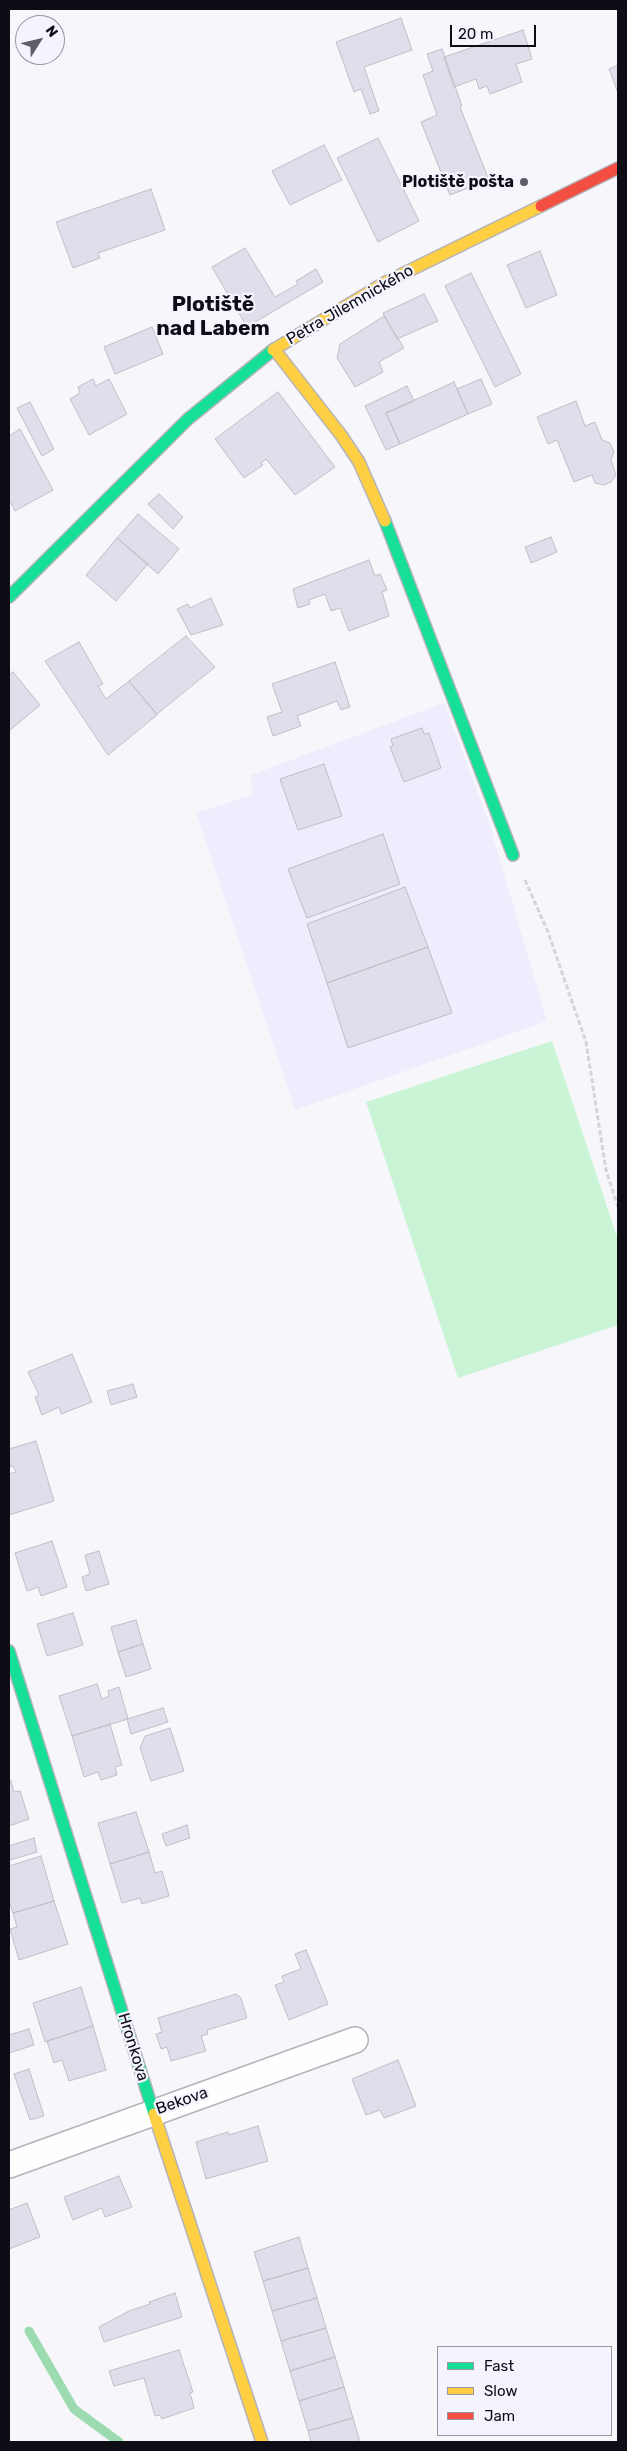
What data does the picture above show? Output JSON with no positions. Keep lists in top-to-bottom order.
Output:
{
  "streets": {
    "street": ["Petra Jilemnického", "Hronkova", "Bekova"]
  },
  "crossings": [
    ["Hronkova", "Bekova"]
  ],
  "districts": ["Plotiště nad Labem"],
  "places": ["Plotiště pošta"],
  "legend": ["Fast", "Slow", "Jam"],
  "scale_bar": "20 m",
  "north": "top right"
}
